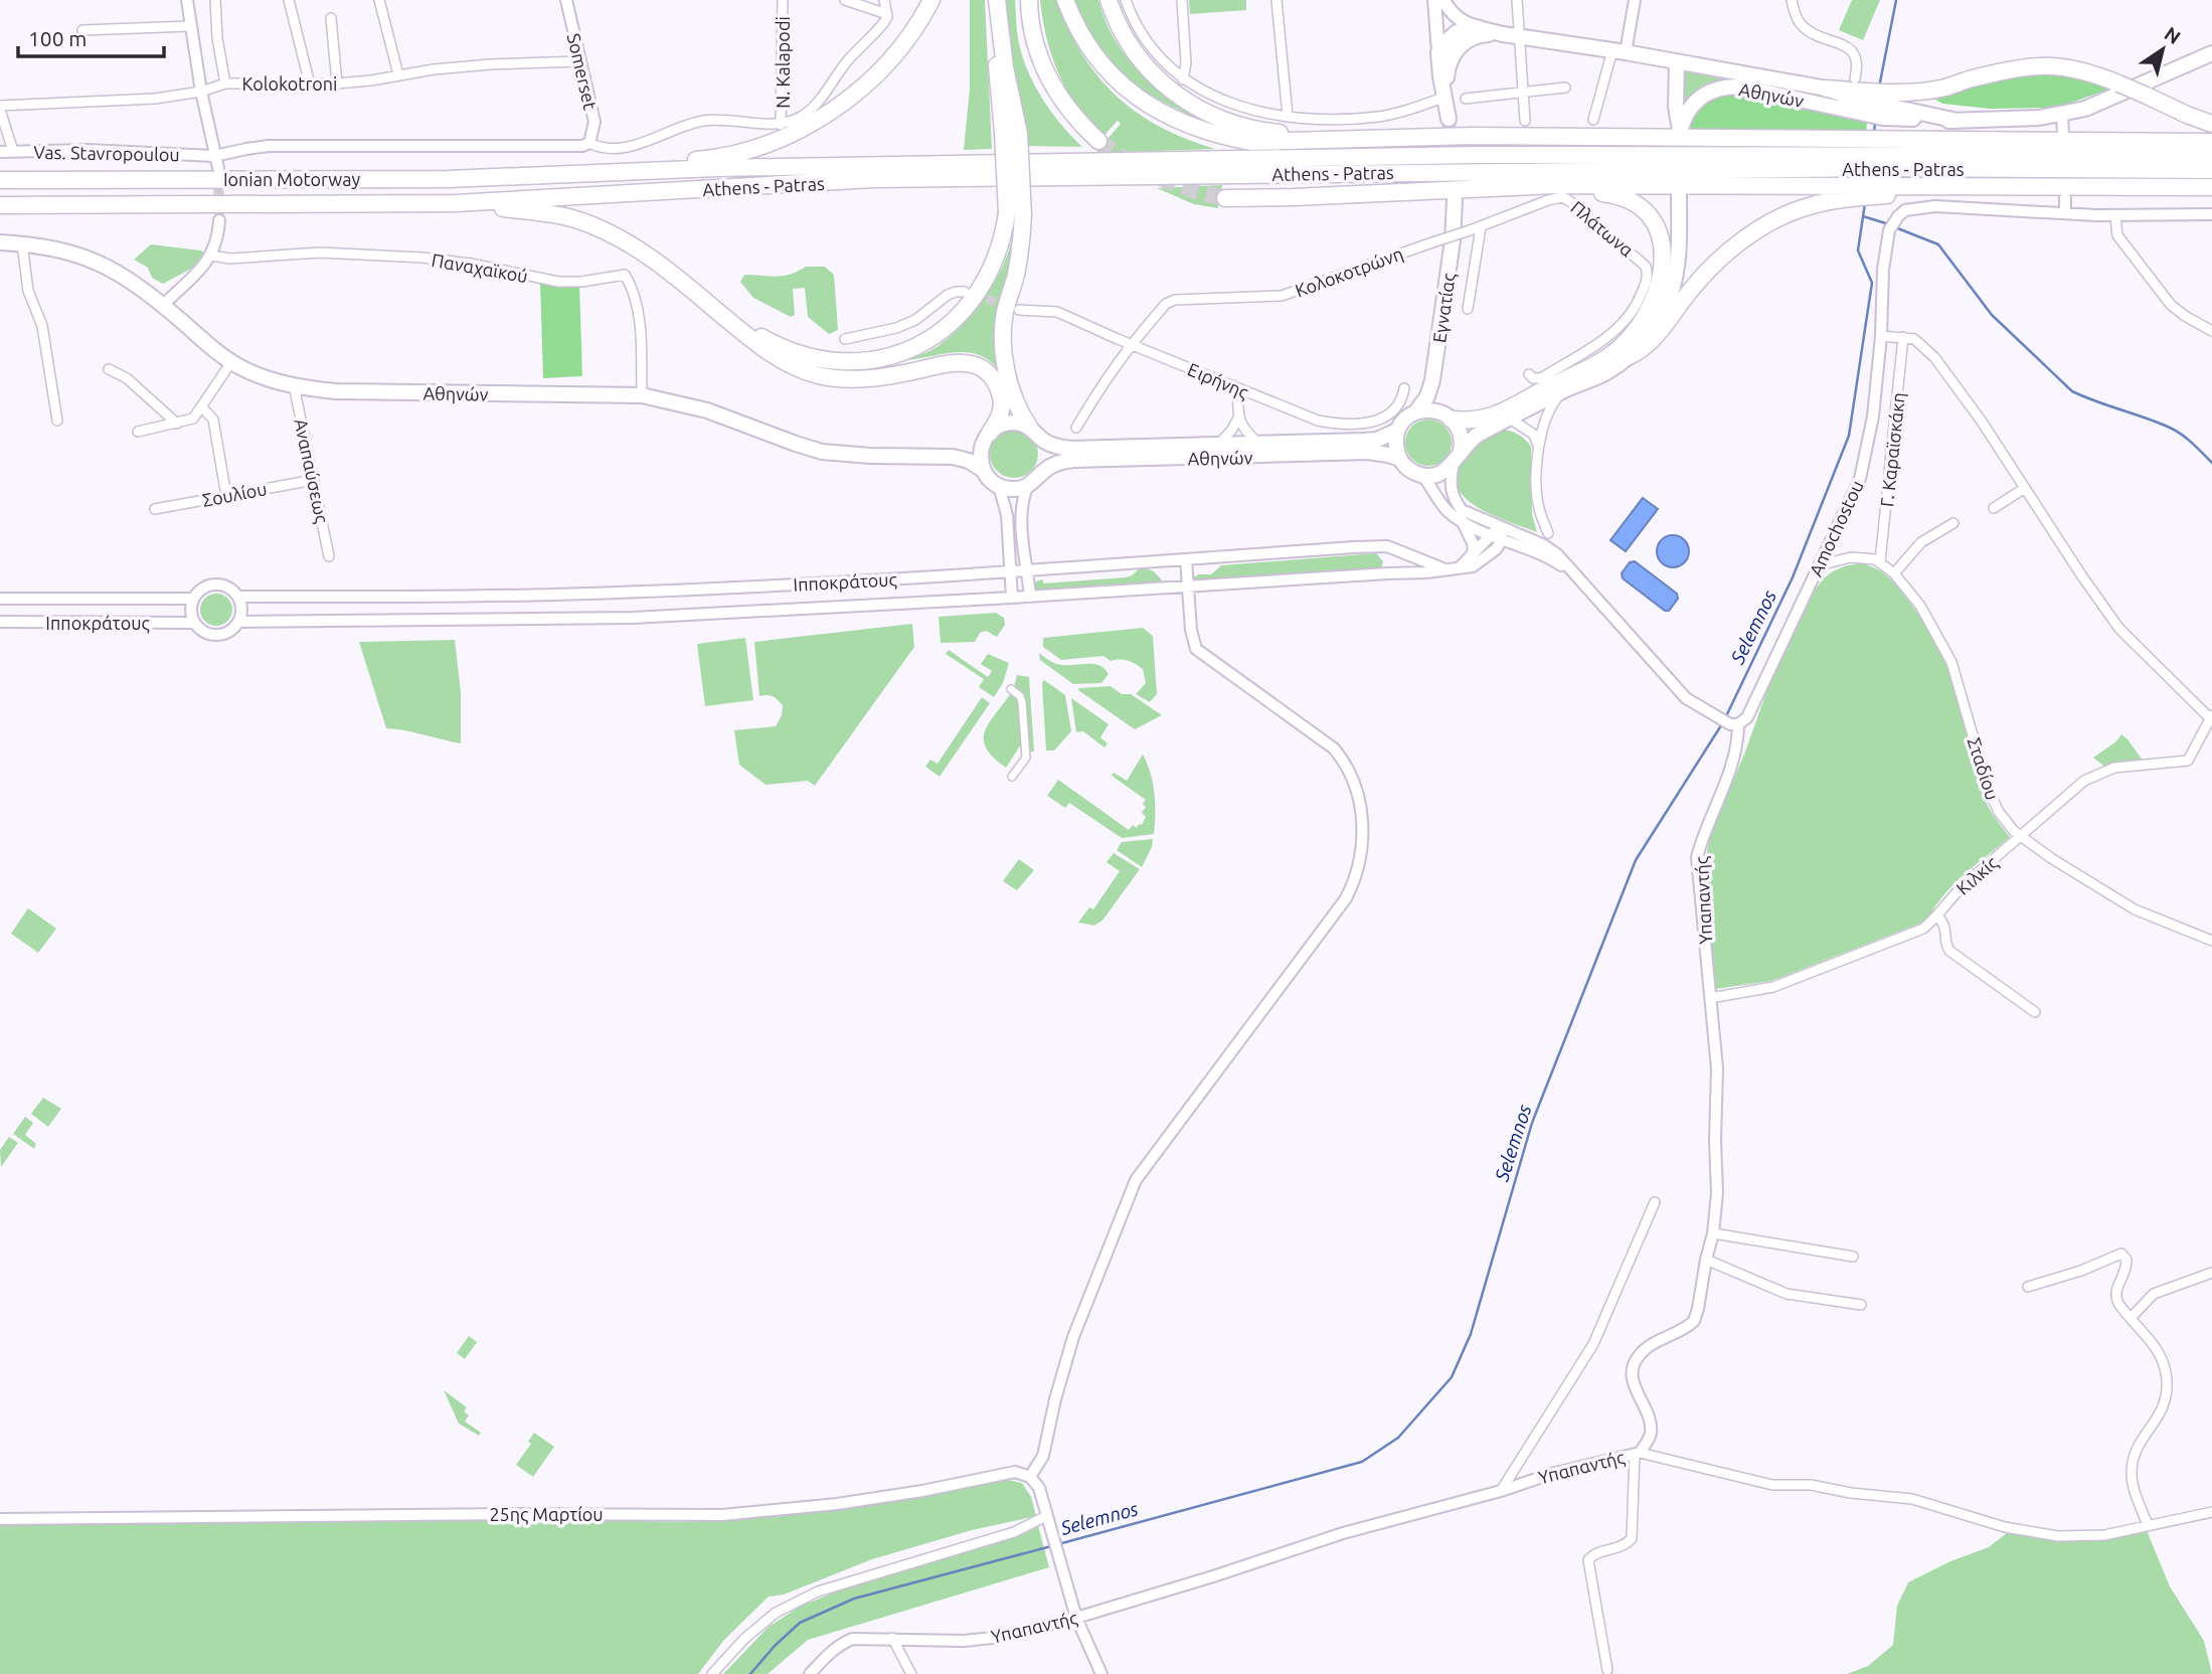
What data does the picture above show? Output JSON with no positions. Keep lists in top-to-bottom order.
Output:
{
  "streets": {
    "highway": ["Athens - Patras", "Ionian Motorway"],
    "main road": ["Αθηνών", "Εγνατίας"],
    "street": [
      "N. Kalapodi",
      "Somerset",
      "Kolokotroni",
      "Vas. Stavropoulou",
      "Πλάτωνα",
      "Παναχαϊκού",
      "Κολοκοτρώνη",
      "Ειρήνης",
      "Γ. Καραϊσκάκη",
      "Αναπαύσεως",
      "Σουλίου",
      "Amochostou",
      "Ιπποκράτους",
      "Σταδίου",
      "Κιλκίς",
      "Υπαπαντής",
      "25ης Μαρτίου"
    ]
  },
  "crossings": [
    ["Somerset", "Kolokotroni"],
    ["Somerset", "Vas. Stavropoulou"],
    ["Αθηνών", "Παναχαϊκού"],
    ["Αθηνών", "Εγνατίας"],
    ["Αθηνών", "Αναπαύσεως"],
    ["Athens - Patras", "Ionian Motorway"],
    ["Πλάτωνα", "Κολοκοτρώνη"],
    ["Κολοκοτρώνη", "Ειρήνης"],
    ["Γ. Καραϊσκάκη", "Σταδίου"],
    ["Αναπαύσεως", "Σουλίου"],
    ["Amochostou", "Υπαπαντής"],
    ["Σταδίου", "Κιλκίς"],
    ["Κιλκίς", "Υπαπαντής"]
  ],
  "water": ["Selemnos"],
  "scale_bar": "100 m",
  "north": "top right"
}
